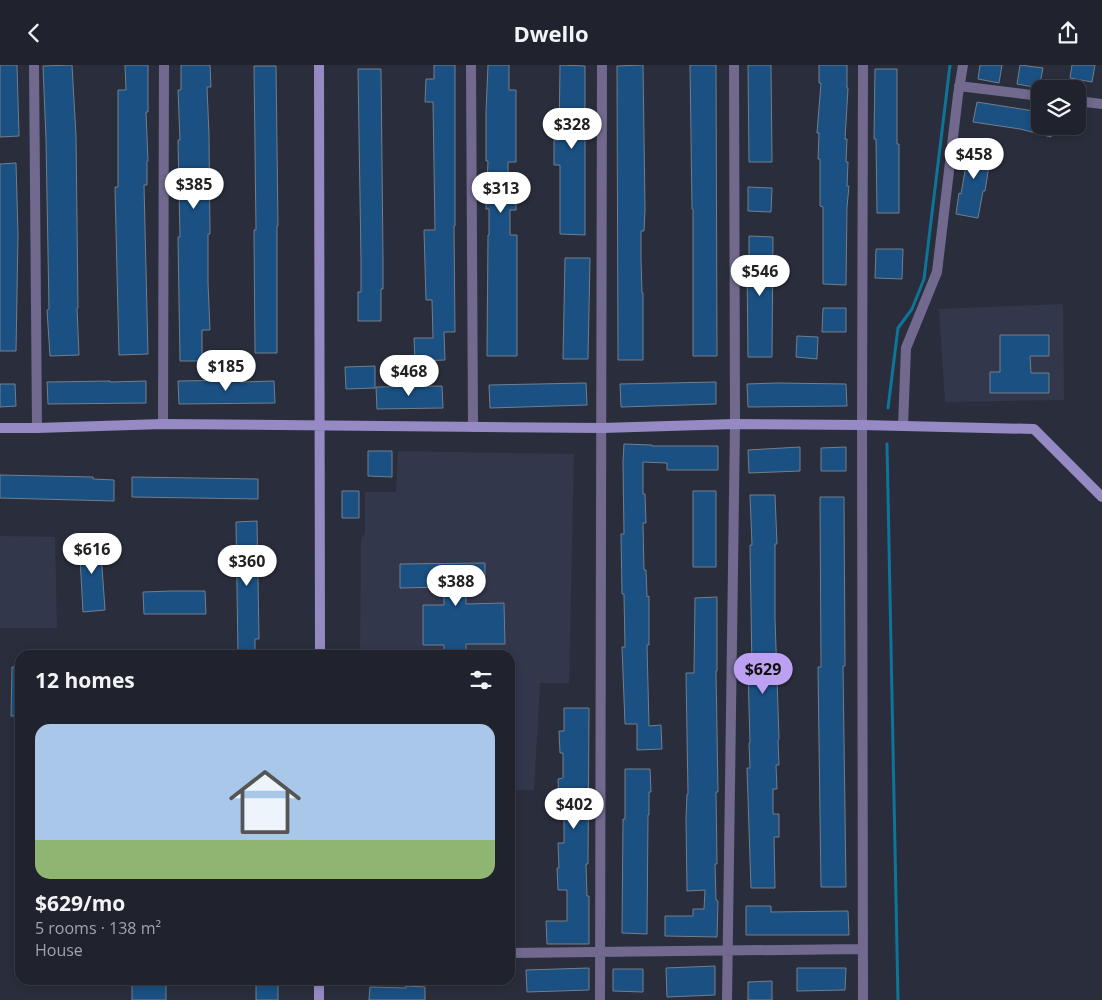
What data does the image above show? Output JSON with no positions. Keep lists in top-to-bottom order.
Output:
{
  "page": {
    "header": "Dwello",
    "price": [
      "$328",
      "$458",
      "$385",
      "$313",
      "$546",
      "$185",
      "$468",
      "$616",
      "$360",
      "$388",
      "$629",
      "$402"
    ],
    "heading": "12 homes",
    "list": [
      {
        "name": "$629/mo",
        "note": "5 rooms · 138 m² · House"
      }
    ]
  }
}
